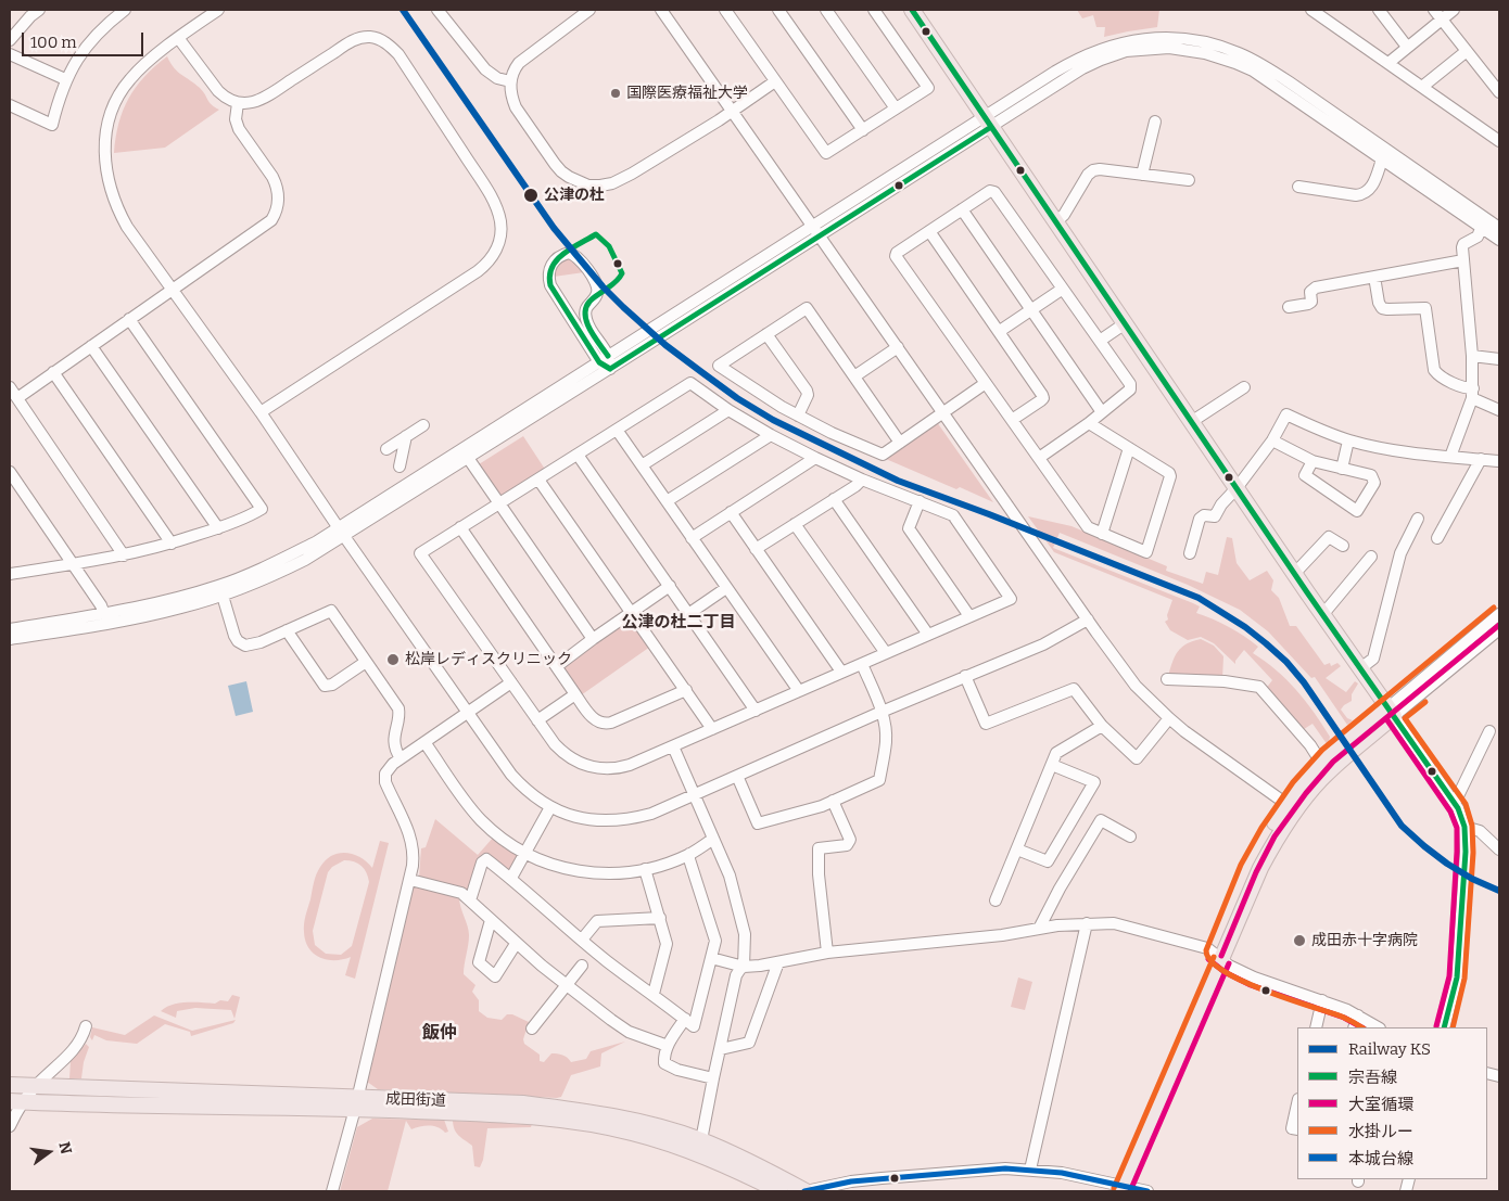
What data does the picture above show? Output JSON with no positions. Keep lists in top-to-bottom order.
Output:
{
  "streets": {
    "highway": ["成田街道"]
  },
  "districts": ["公津の杜二丁目", "飯仲"],
  "places": [
    "国際医療福祉大学",
    "公津の杜",
    "松岸レディスクリニック",
    "成田赤十字病院"
  ],
  "lines": [
    "rail line KS",
    "transit line 宗吾線",
    "transit line 水掛ルー",
    "transit line 大室循環",
    "transit line 本城台線"
  ],
  "legend": [
    "Railway KS",
    "宗吾線",
    "大室循環",
    "水掛ルー",
    "本城台線"
  ],
  "scale_bar": "100 m",
  "north": "right"
}
